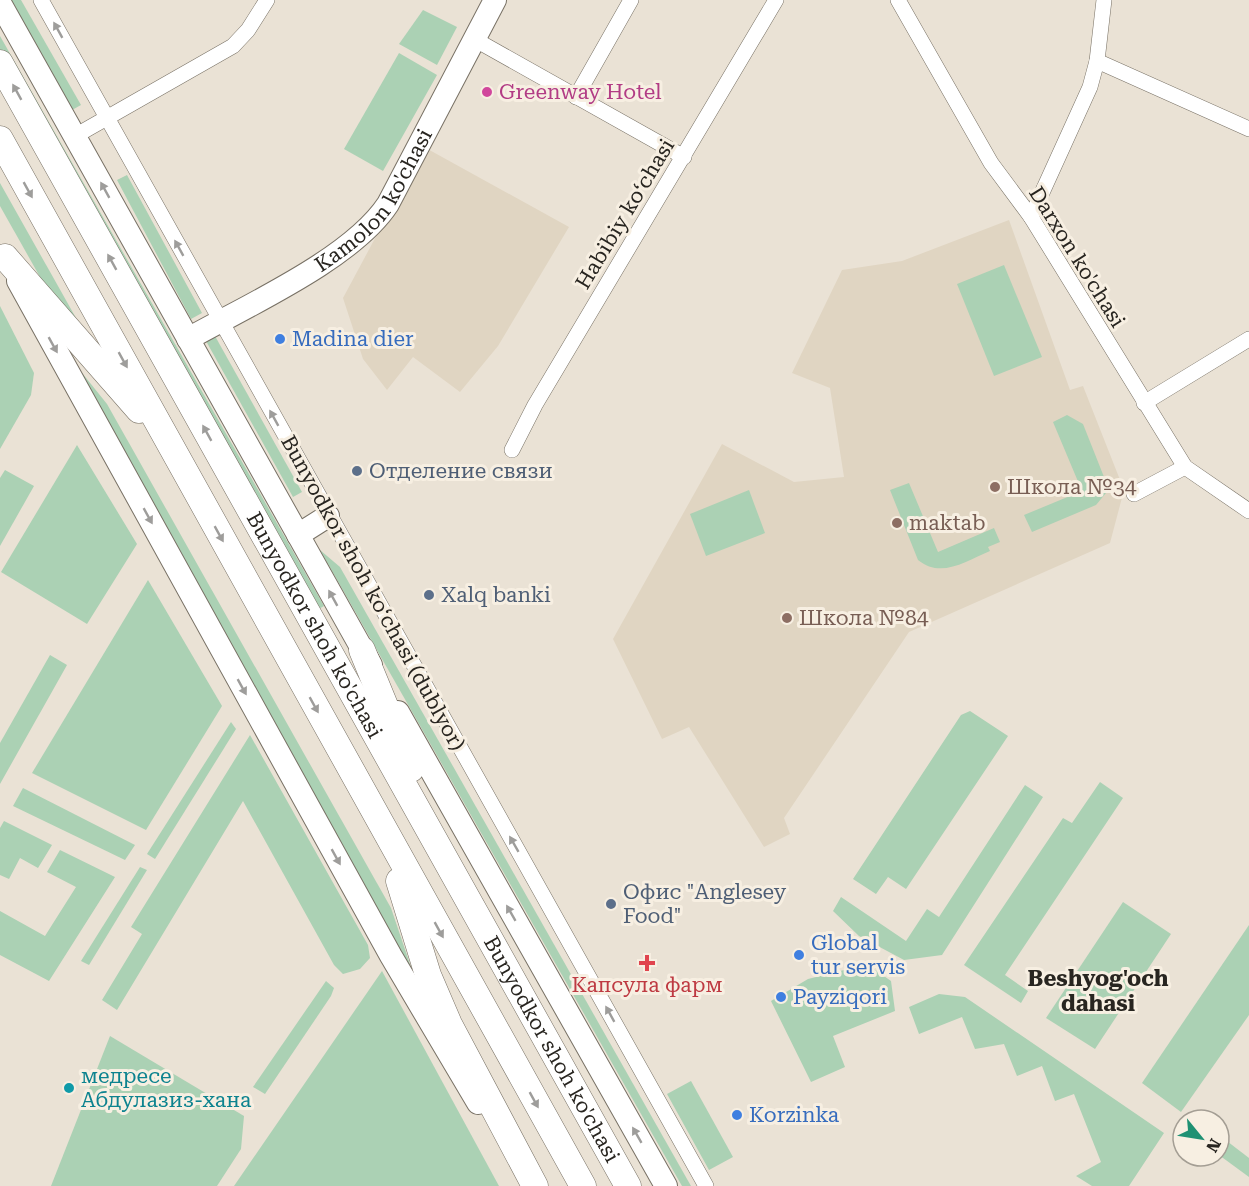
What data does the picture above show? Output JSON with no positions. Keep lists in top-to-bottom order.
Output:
{
  "streets": {
    "main road": ["Bunyodkor shoh ko'chasi"],
    "street": [
      "Kamolon ko'chasi",
      "Habibiy koʻchasi",
      "Darxon ko'chasi",
      "Bunyodkor shoh koʻchasi (dublyor)"
    ]
  },
  "crossings": [
    ["Kamolon ko'chasi", "Bunyodkor shoh koʻchasi (dublyor)"]
  ],
  "districts": ["Beshyog'och dahasi"],
  "places": {
    "other": [
      "Greenway Hotel",
      "Madina dier",
      "Отделение связи",
      "Школа №34",
      "maktab",
      "Xalq banki",
      "Школа №84",
      "Офис \"Anglesey Food\"",
      "Global tur servis",
      "Payziqori",
      "медресе Абдулазиз-хана",
      "Korzinka"
    ],
    "health": ["Капсула фарм"]
  },
  "north": "bottom right"
}
